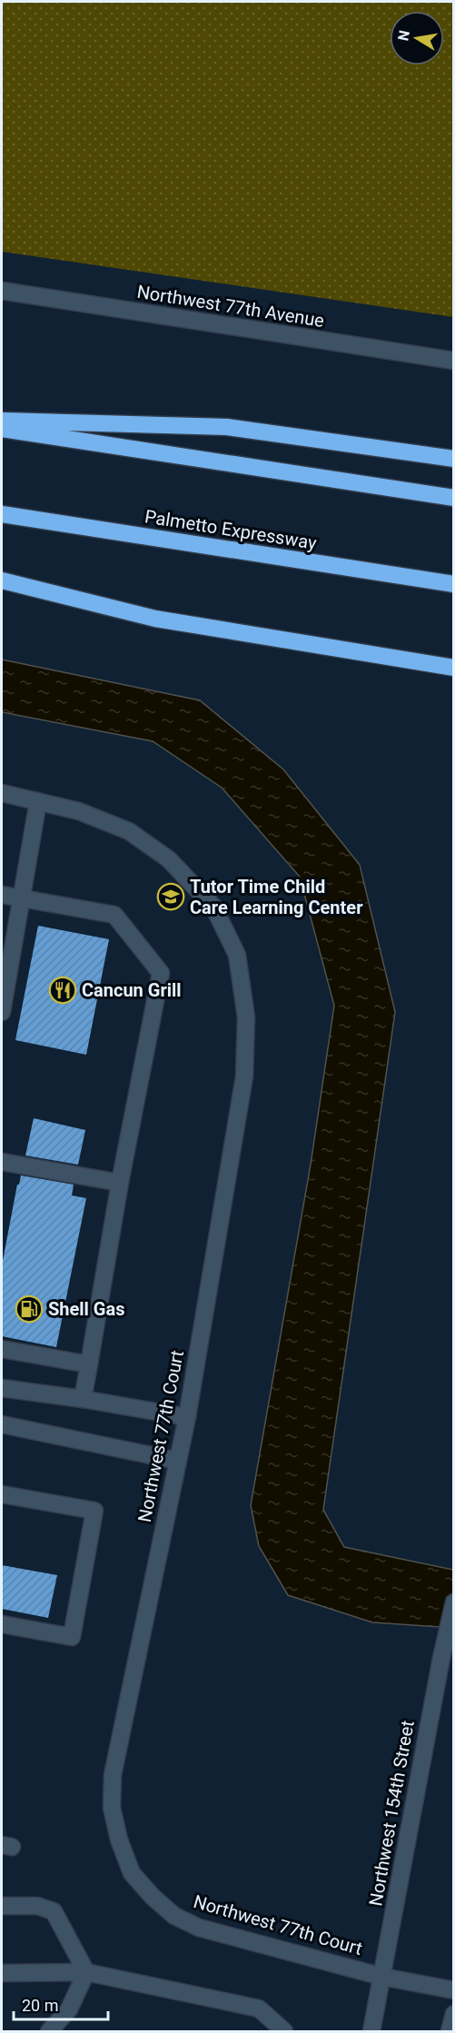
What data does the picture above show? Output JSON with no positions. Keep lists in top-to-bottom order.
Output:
{
  "streets": {
    "highway": ["Palmetto Expressway"],
    "street": ["Northwest 77th Avenue", "Northwest 77th Court", "Northwest 154th Street"]
  },
  "crossings": [
    ["Northwest 77th Court", "Northwest 154th Street"]
  ],
  "places": {
    "school or university": ["Tutor Time Child Care Learning Center"],
    "restaurant": ["Cancun Grill"],
    "fuel station": ["Shell Gas"]
  },
  "scale_bar": "20 m",
  "north": "left"
}
